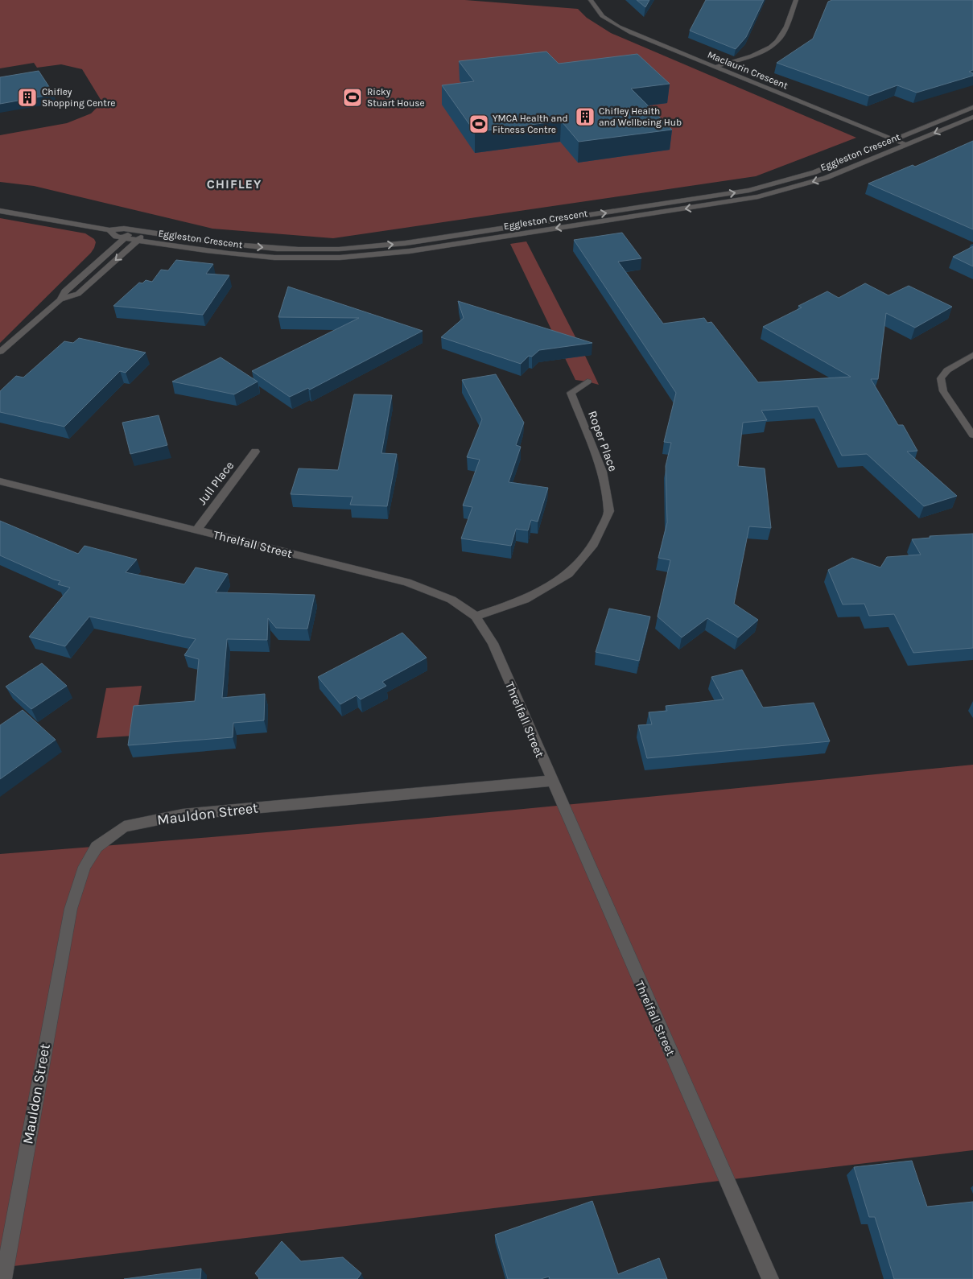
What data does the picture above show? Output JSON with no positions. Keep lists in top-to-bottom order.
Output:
{
  "streets": {
    "street": [
      "Maclaurin Crescent",
      "Eggleston Crescent",
      "Roper Place",
      "Jull Place",
      "Threlfall Street",
      "Mauldon Street"
    ]
  },
  "crossings": [
    ["Maclaurin Crescent", "Eggleston Crescent"],
    ["Roper Place", "Threlfall Street"],
    ["Jull Place", "Threlfall Street"],
    ["Threlfall Street", "Mauldon Street"]
  ],
  "districts": ["CHIFLEY"],
  "places": {
    "building": ["Chifley Shopping Centre", "Chifley Health and Wellbeing Hub"],
    "sports": ["Ricky Stuart House", "YMCA Health and Fitness Centre"]
  }
}
